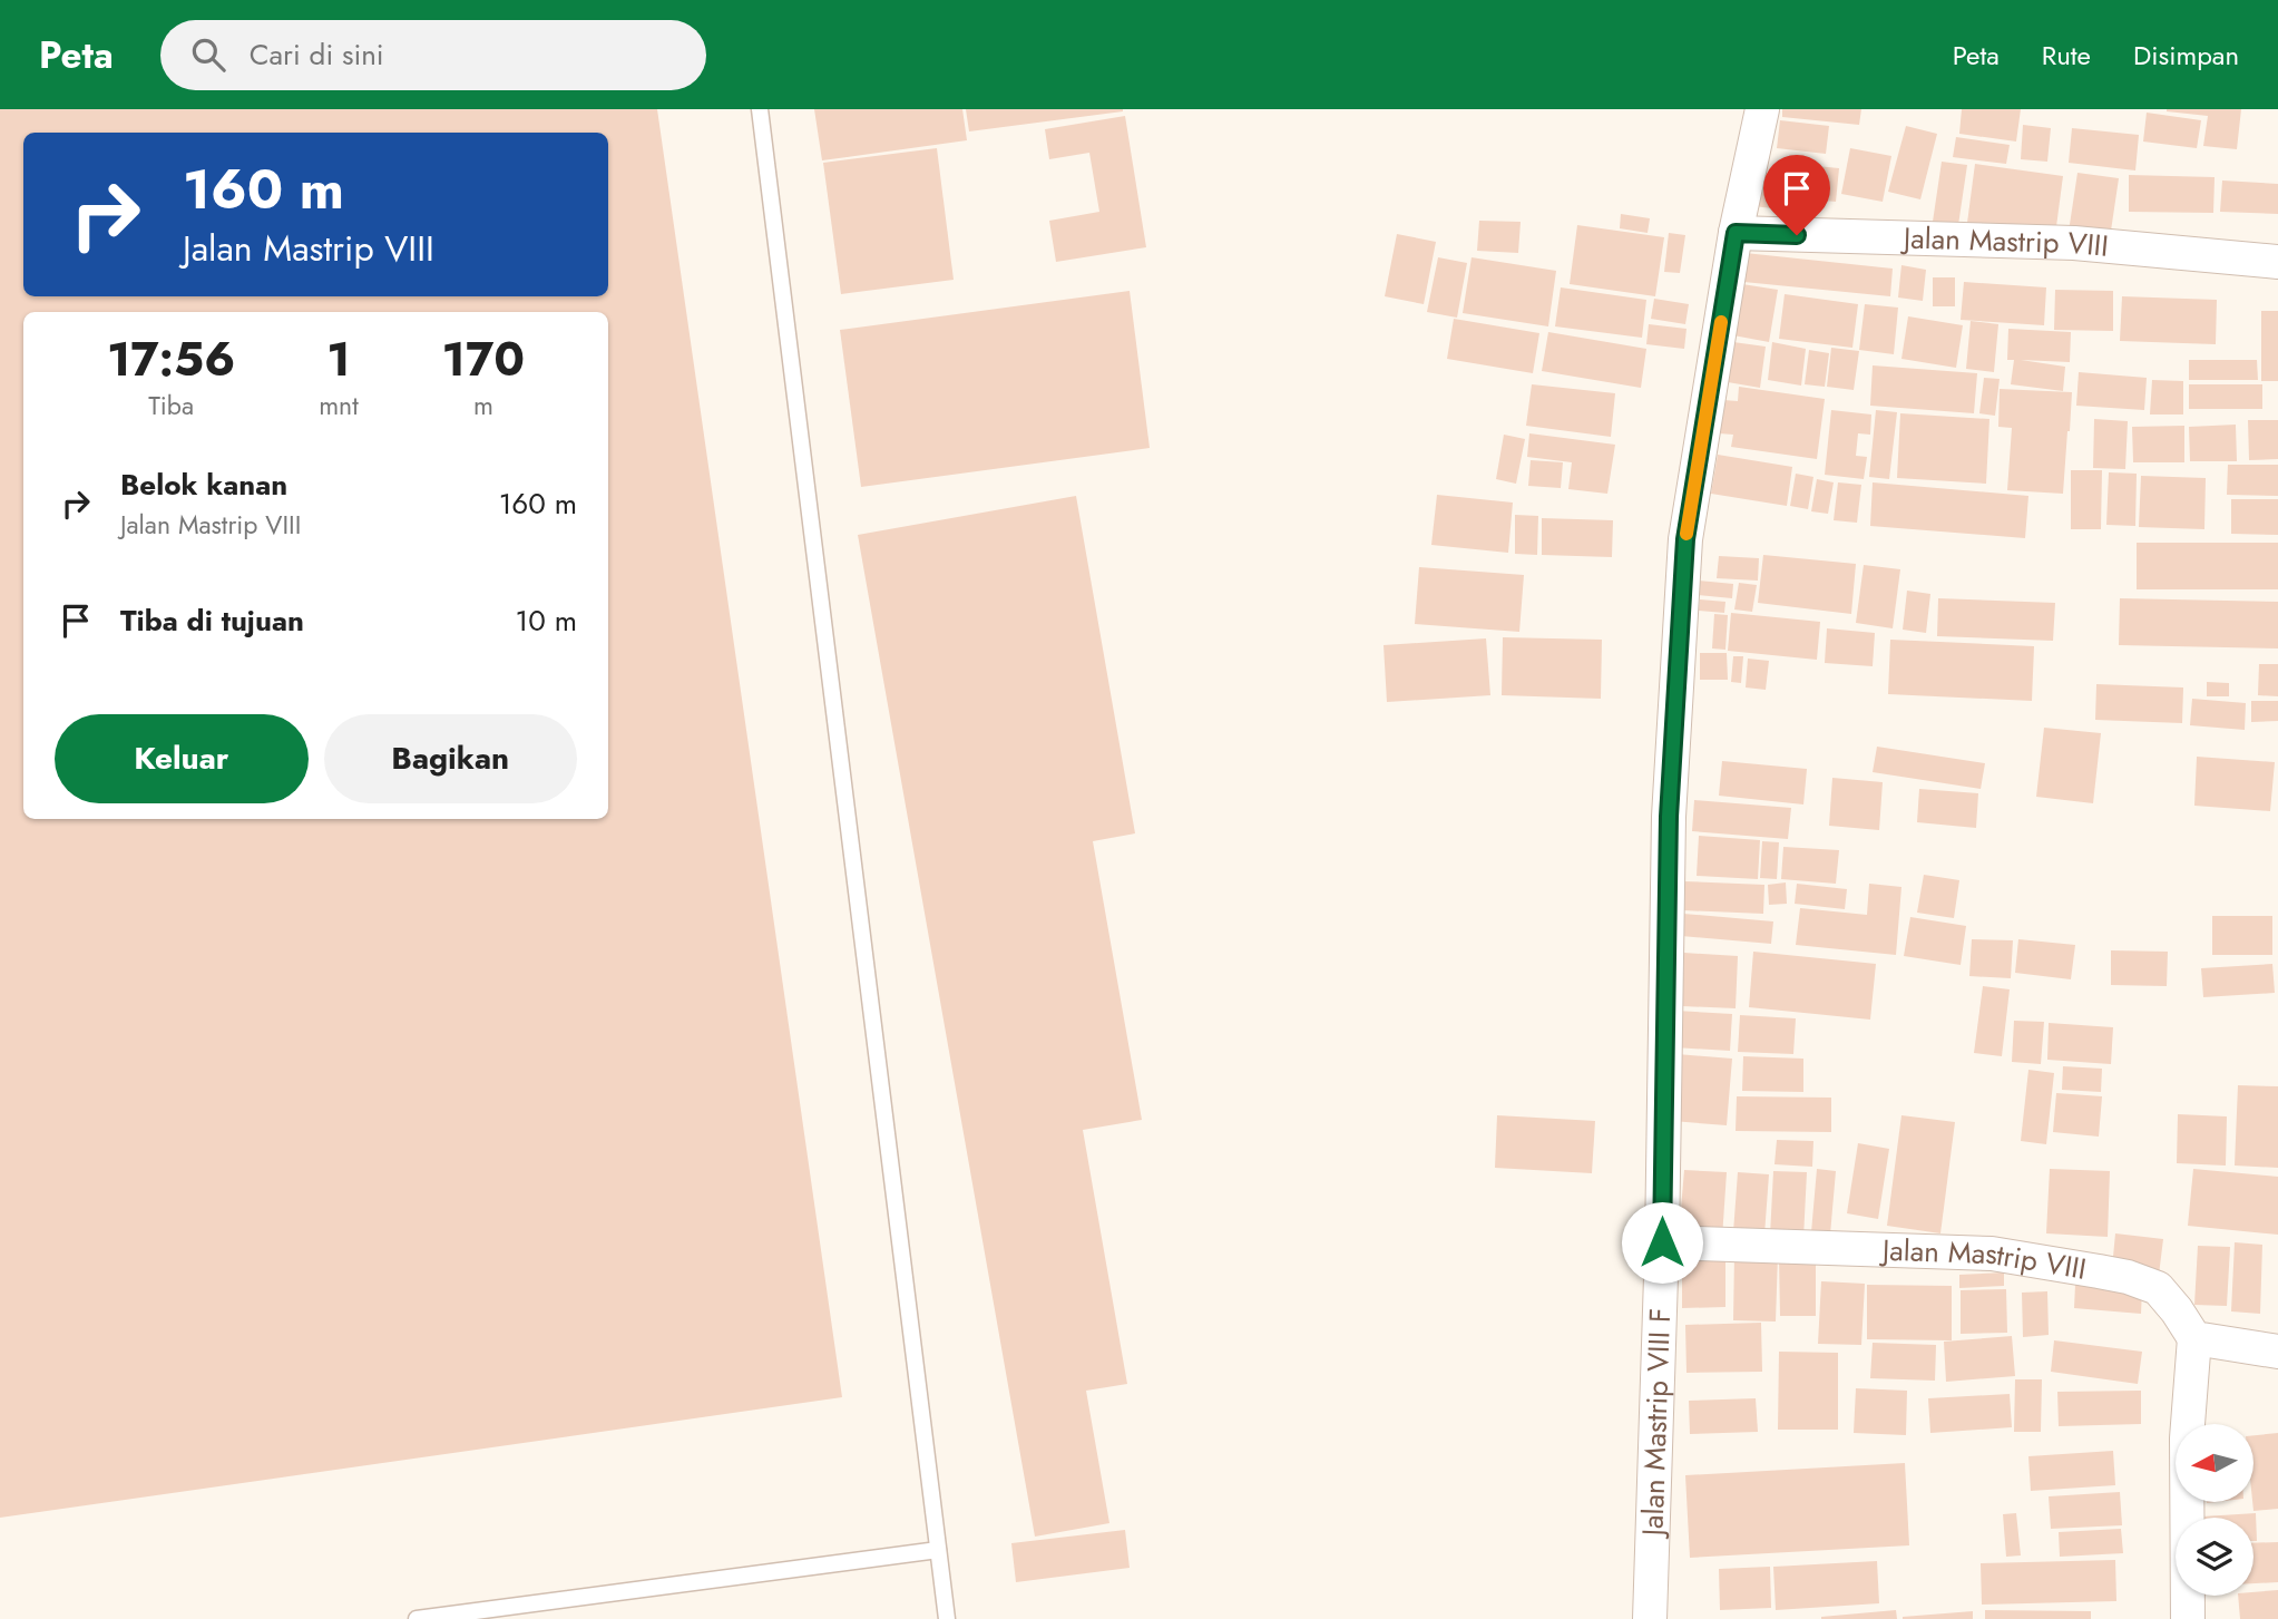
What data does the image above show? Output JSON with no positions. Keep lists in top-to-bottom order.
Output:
{
  "streets": {
    "street": ["Jalan Mastrip VIII", "Jalan Mastrip VIII F"]
  },
  "crossings": [
    ["Jalan Mastrip VIII", "Jalan Mastrip VIII F"]
  ],
  "north": "left",
  "page": {
    "header": "Peta",
    "search": "Cari di sini",
    "nav": ["Peta", "Rute", "Disimpan"],
    "turn": ["160 m", "Jalan Mastrip VIII"],
    "eta": [
      "17:56",
      "Tiba",
      "1",
      "mnt",
      "170",
      "m"
    ],
    "list": [
      {
        "name": "Belok kanan",
        "note": "Jalan Mastrip VIII",
        "value": "160 m"
      },
      {
        "name": "Tiba di tujuan",
        "value": "10 m"
      }
    ],
    "buttons": ["Keluar", "Bagikan"]
  }
}
